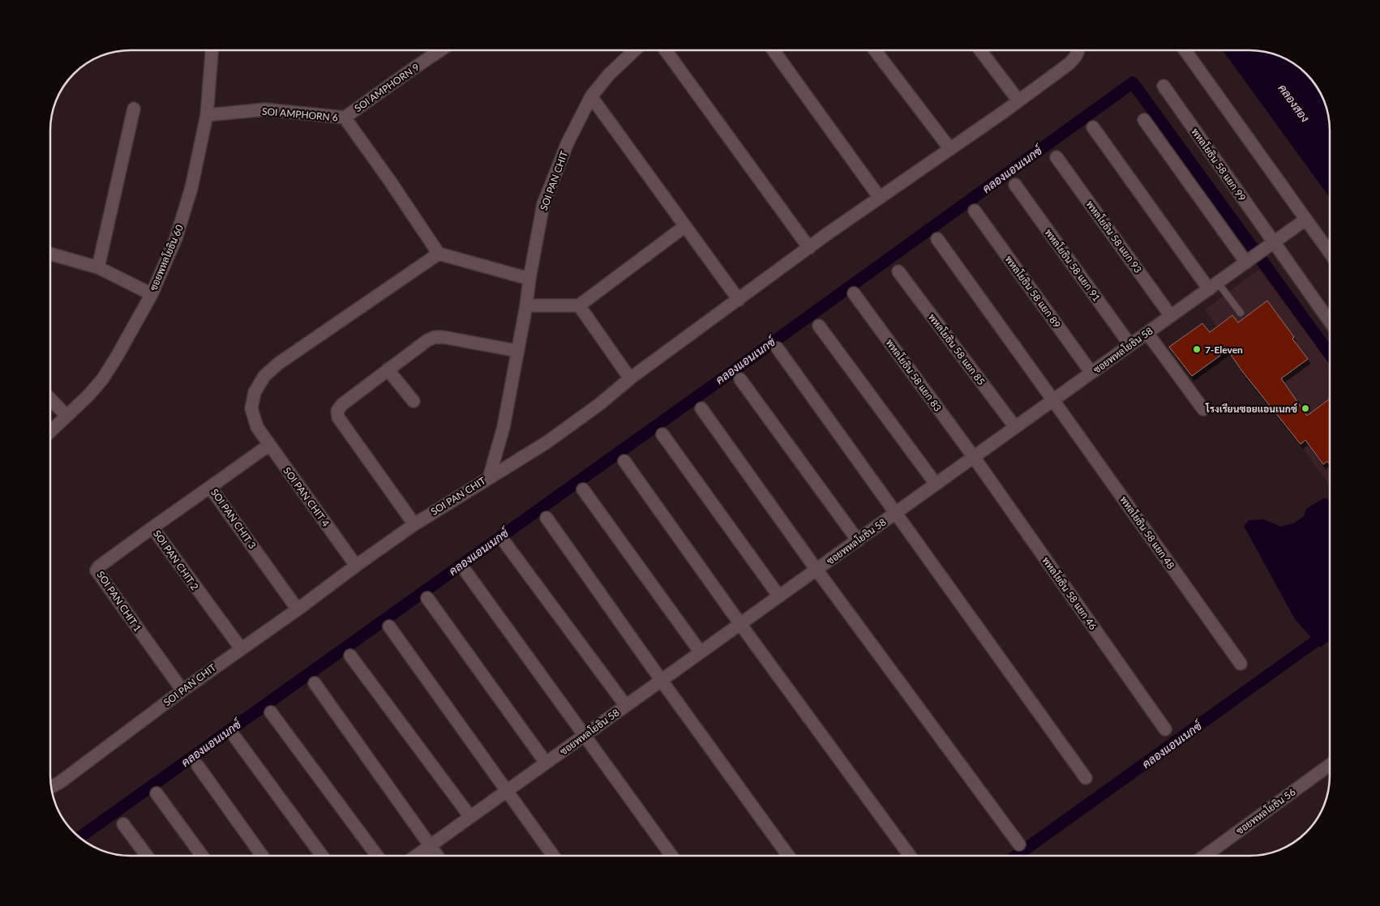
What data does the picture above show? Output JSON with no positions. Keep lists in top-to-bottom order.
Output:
{
  "streets": {
    "street": [
      "SOI AMPHORN 9",
      "SOI AMPHORN 6",
      "พหลโยธิน 58 แยก 99",
      "SOI PAN CHIT",
      "พหลโยธิน 58 แยก 93",
      "ซอยพหลโยธิน 60",
      "พหลโยธิน 58 แยก 91",
      "พหลโยธิน 58 แยก 89",
      "พหลโยธิน 58 แยก 85",
      "ซอยพหลโยธิน 58",
      "พหลโยธิน 58 แยก 83",
      "SOI PAN CHIT 4",
      "SOI PAN CHIT 3",
      "พหลโยธิน 58 แยก 48",
      "SOI PAN CHIT 2",
      "พหลโยธิน 58 แยก 46",
      "SOI PAN CHIT 1",
      "ซอยพหลโยธิน 56"
    ]
  },
  "crossings": [
    ["SOI AMPHORN 9", "SOI AMPHORN 6"],
    ["SOI AMPHORN 6", "ซอยพหลโยธิน 60"],
    ["พหลโยธิน 58 แยก 99", "ซอยพหลโยธิน 58"],
    ["SOI PAN CHIT", "SOI PAN CHIT 4"],
    ["SOI PAN CHIT", "SOI PAN CHIT 3"],
    ["SOI PAN CHIT", "SOI PAN CHIT 2"],
    ["SOI PAN CHIT", "SOI PAN CHIT 1"],
    ["พหลโยธิน 58 แยก 93", "ซอยพหลโยธิน 58"],
    ["พหลโยธิน 58 แยก 91", "ซอยพหลโยธิน 58"],
    ["พหลโยธิน 58 แยก 89", "ซอยพหลโยธิน 58"],
    ["พหลโยธิน 58 แยก 85", "ซอยพหลโยธิน 58"],
    ["ซอยพหลโยธิน 58", "พหลโยธิน 58 แยก 83"],
    ["ซอยพหลโยธิน 58", "พหลโยธิน 58 แยก 48"],
    ["ซอยพหลโยธิน 58", "พหลโยธิน 58 แยก 46"],
    ["พหลโยธิน 58 แยก 83", "พหลโยธิน 58 แยก 46"],
    ["SOI PAN CHIT 4", "SOI PAN CHIT 3"],
    ["SOI PAN CHIT 3", "SOI PAN CHIT 2"],
    ["SOI PAN CHIT 2", "SOI PAN CHIT 1"]
  ],
  "water": ["คลองสอง", "คลองแอนเนกซ์"],
  "places": ["7-Eleven", "โรงเรียนซอยแอนเนกซ์"]
}
